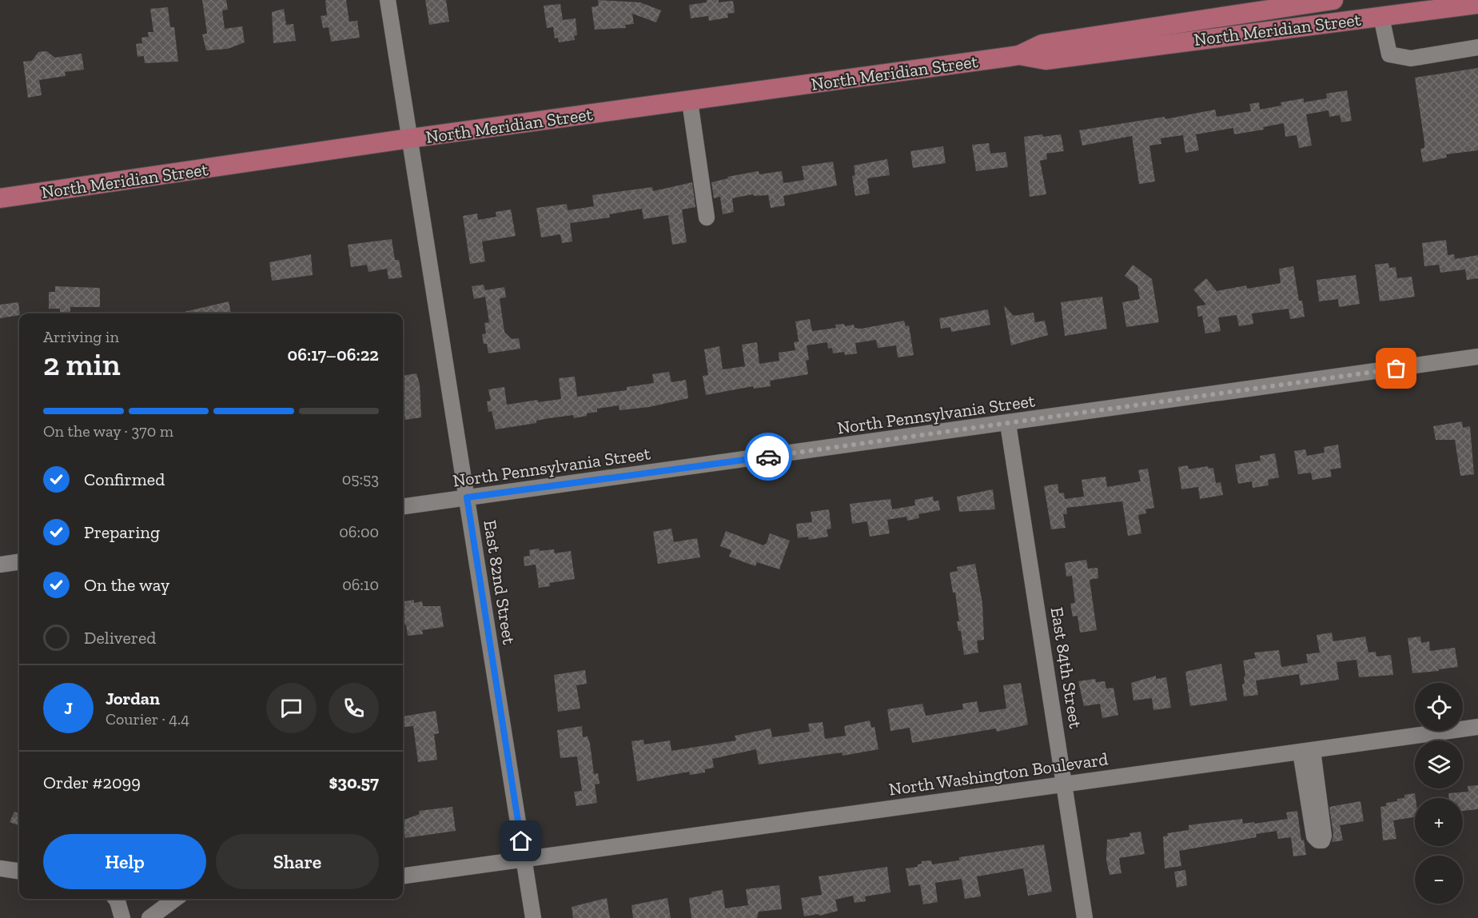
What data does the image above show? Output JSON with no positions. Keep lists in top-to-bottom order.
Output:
{
  "streets": {
    "main road": ["North Meridian Street"],
    "street": [
      "North Pennsylvania Street",
      "East 82nd Street",
      "East 84th Street",
      "North Washington Boulevard"
    ]
  },
  "crossings": [
    ["North Meridian Street", "East 82nd Street"],
    ["North Pennsylvania Street", "East 82nd Street"],
    ["North Pennsylvania Street", "East 84th Street"],
    ["East 82nd Street", "North Washington Boulevard"],
    ["East 84th Street", "North Washington Boulevard"]
  ],
  "page": {
    "heading": ["2 min", "Arriving in", "06:17–06:22"],
    "panel": [
      "Jordan",
      "Courier · 4.4",
      "Order #2099",
      "$30.57"
    ],
    "bar": "On the way · 370 m",
    "list": [
      ["Confirmed", "05:53"],
      ["Preparing", "06:00"],
      ["On the way", "06:10"],
      "Delivered"
    ],
    "map_buttons": ["+", "−"],
    "round": "J",
    "buttons": ["Help", "Share"]
  }
}
